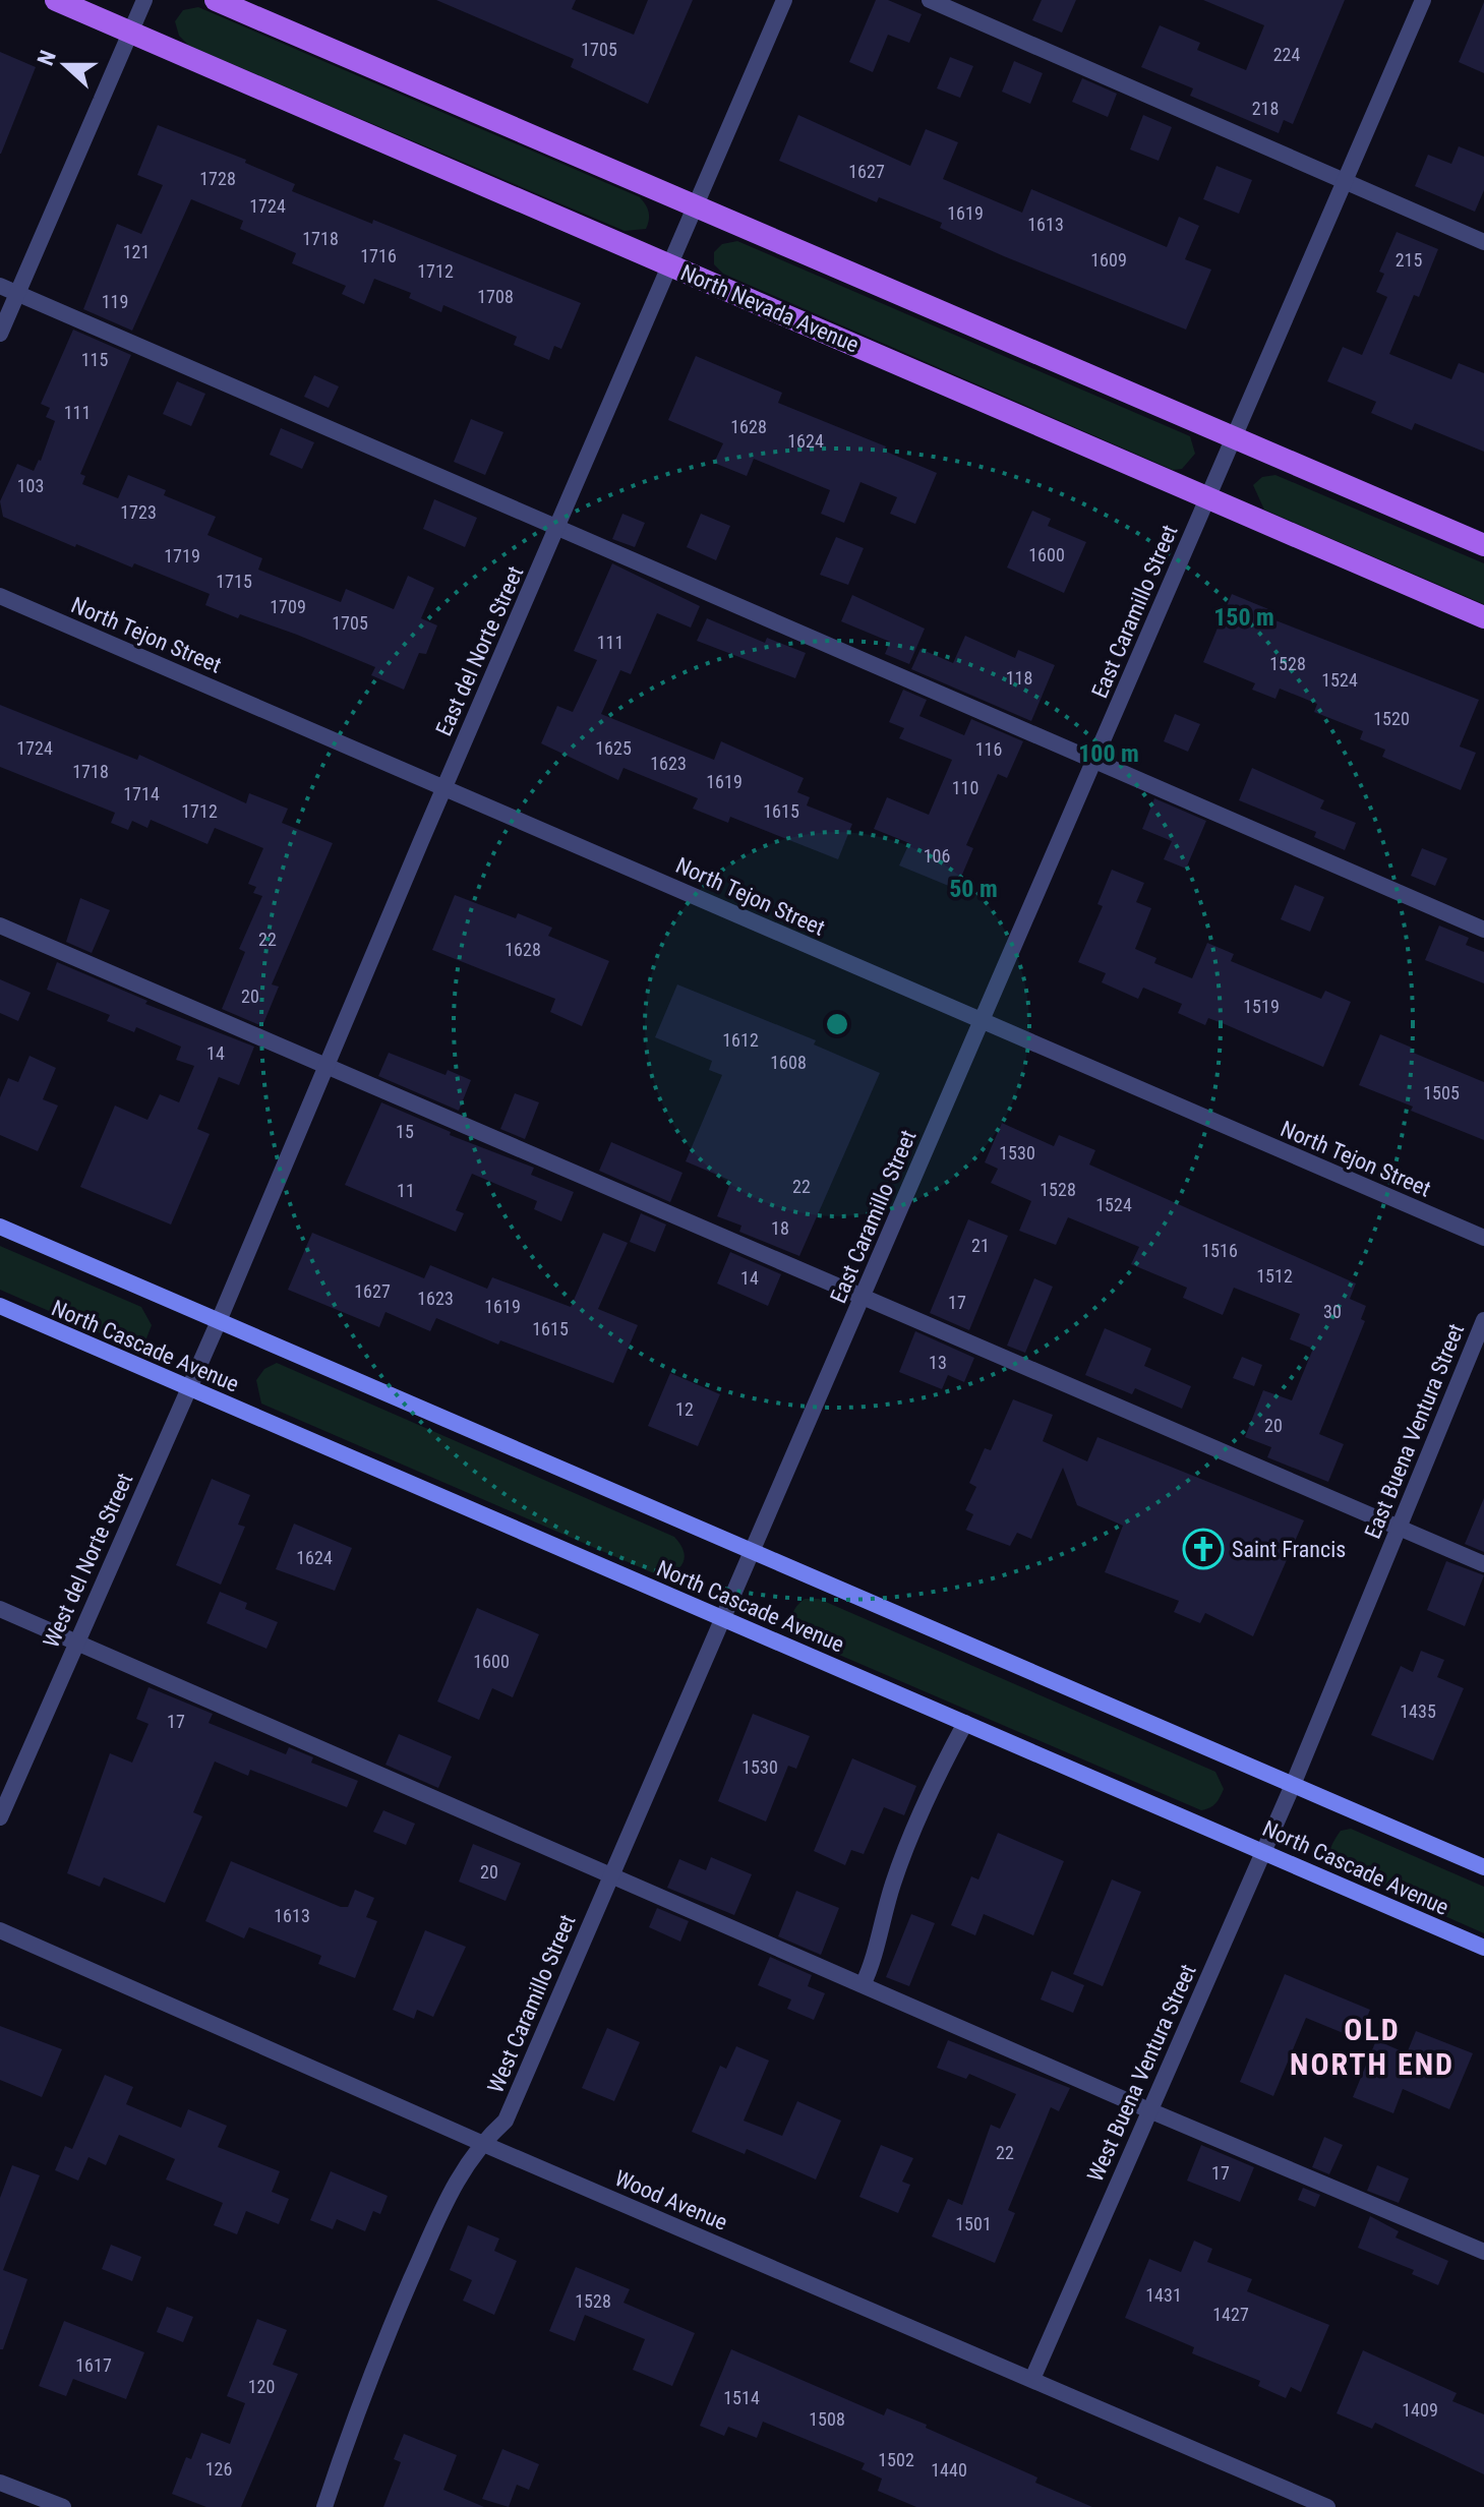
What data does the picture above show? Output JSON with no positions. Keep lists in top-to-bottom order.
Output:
{
  "streets": {
    "main road": ["North Nevada Avenue", "North Cascade Avenue"],
    "street": [
      "East Caramillo Street",
      "North Tejon Street",
      "East del Norte Street",
      "East Buena Ventura Street",
      "West del Norte Street",
      "West Caramillo Street",
      "West Buena Ventura Street",
      "Wood Avenue"
    ]
  },
  "crossings": [
    ["North Nevada Avenue", "East Caramillo Street"],
    ["North Nevada Avenue", "East del Norte Street"],
    ["East Caramillo Street", "North Tejon Street"],
    ["East Caramillo Street", "West Caramillo Street"],
    ["North Tejon Street", "East del Norte Street"],
    ["East del Norte Street", "West del Norte Street"],
    ["North Cascade Avenue", "West del Norte Street"],
    ["North Cascade Avenue", "West Caramillo Street"],
    ["North Cascade Avenue", "West Buena Ventura Street"],
    ["East Buena Ventura Street", "West Buena Ventura Street"],
    ["West Caramillo Street", "Wood Avenue"],
    ["West Buena Ventura Street", "Wood Avenue"]
  ],
  "districts": ["OLD NORTH END"],
  "places": {
    "church": ["Saint Francis"]
  },
  "house_numbers": [
    "1705",
    "224",
    "218",
    "1627",
    "1728",
    "1724",
    "1619",
    "1613",
    "1718",
    "121",
    "1716",
    "1609",
    "215",
    "1712",
    "1708",
    "119",
    "115",
    "111",
    "1628",
    "1624",
    "103",
    "1723",
    "1600",
    "1719",
    "1715",
    "1709",
    "1705",
    "111",
    "1528",
    "118",
    "1524",
    "1520",
    "1724",
    "1625",
    "116",
    "1623",
    "1718",
    "1619",
    "110",
    "1714",
    "1712",
    "1615",
    "106",
    "22",
    "1628",
    "20",
    "1519",
    "1612",
    "14",
    "1608",
    "1505",
    "15",
    "1530",
    "22",
    "1528",
    "11",
    "1524",
    "18",
    "21",
    "1516",
    "1512",
    "14",
    "1627",
    "1623",
    "17",
    "1619",
    "30",
    "1615",
    "13",
    "12",
    "20",
    "1624",
    "1600",
    "1435",
    "17",
    "1530",
    "20",
    "1613",
    "22",
    "17",
    "1501",
    "1431",
    "1528",
    "1427",
    "1617",
    "120",
    "1514",
    "1409",
    "1508",
    "1502",
    "126",
    "1440"
  ],
  "north": "left",
  "rings": ["150 m", "100 m", "50 m"]
}
